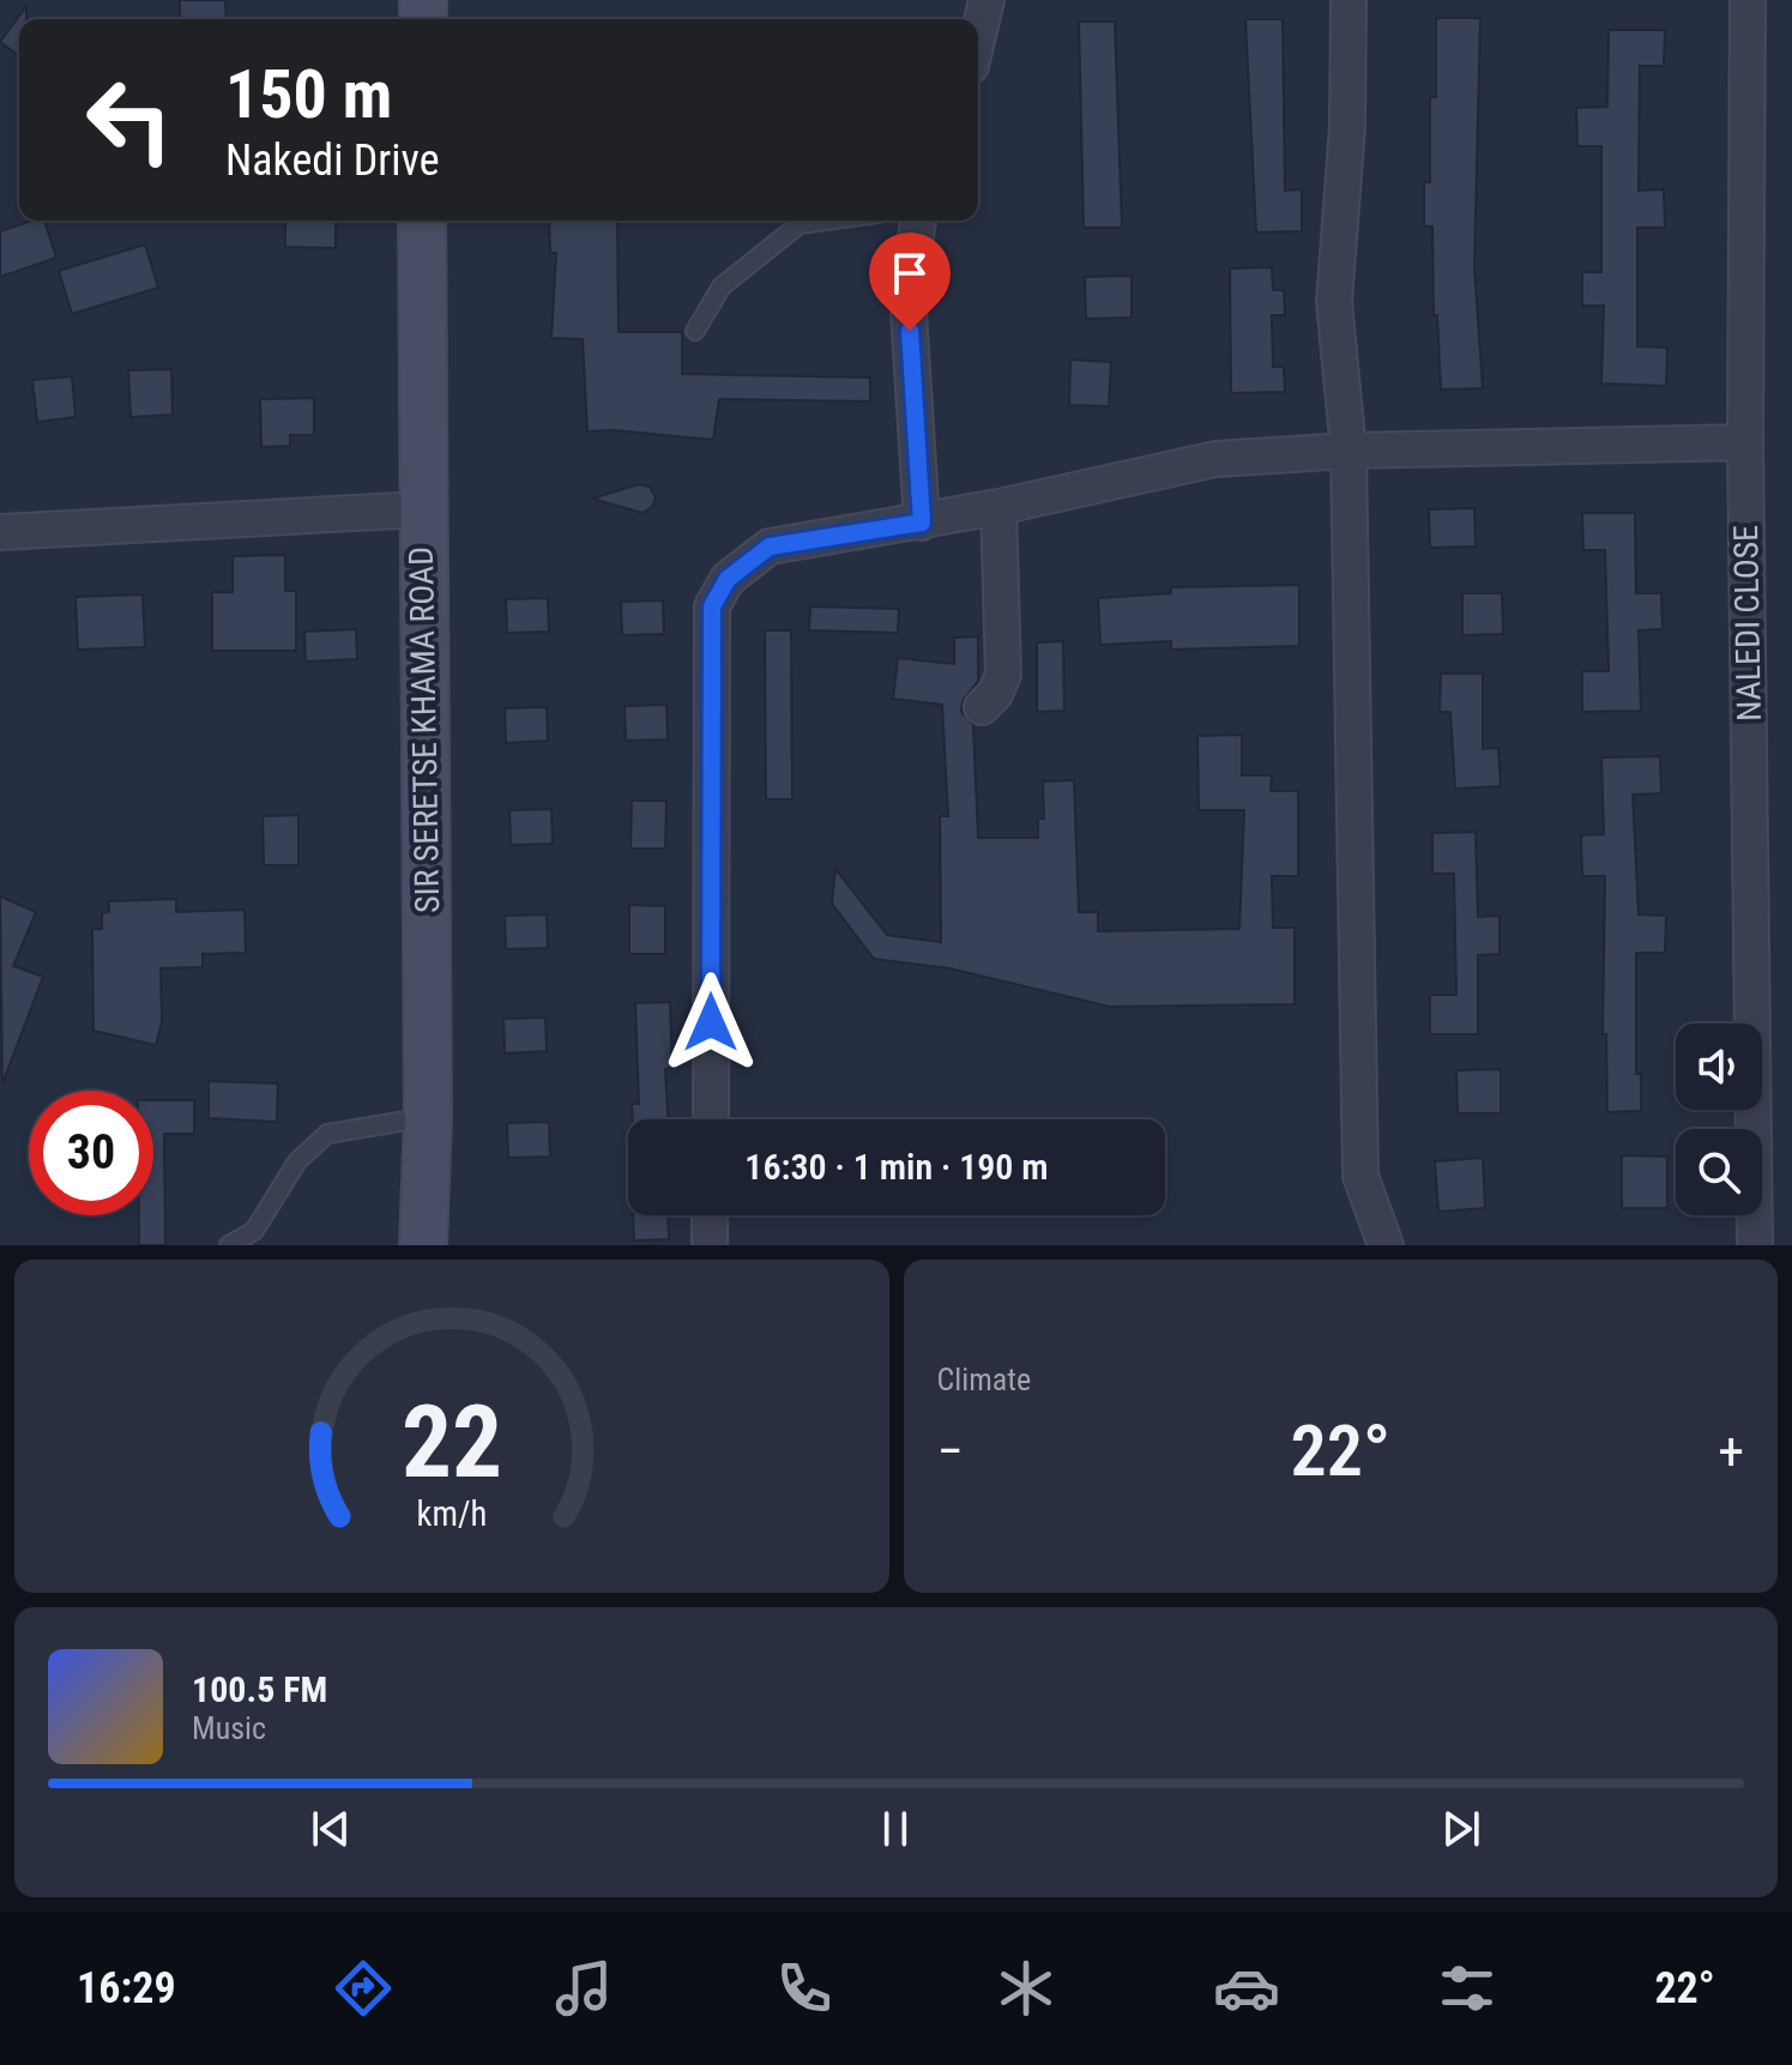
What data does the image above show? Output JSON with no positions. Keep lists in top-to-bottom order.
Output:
{
  "streets": {
    "main road": ["SIR SERETSE KHAMA ROAD"],
    "street": ["NALEDI CLOSE"]
  },
  "page": {
    "turn": ["150 m", "Nakedi Drive"],
    "limit": "30",
    "trip": "16:30 · 1 min · 190 m",
    "tile": "Climate",
    "heat": ["−", "22°", "+"],
    "song": ["100.5 FM", "Music"],
    "tabs": ["16:29", "22°"],
    "gauge": ["22", "km/h"]
  }
}
